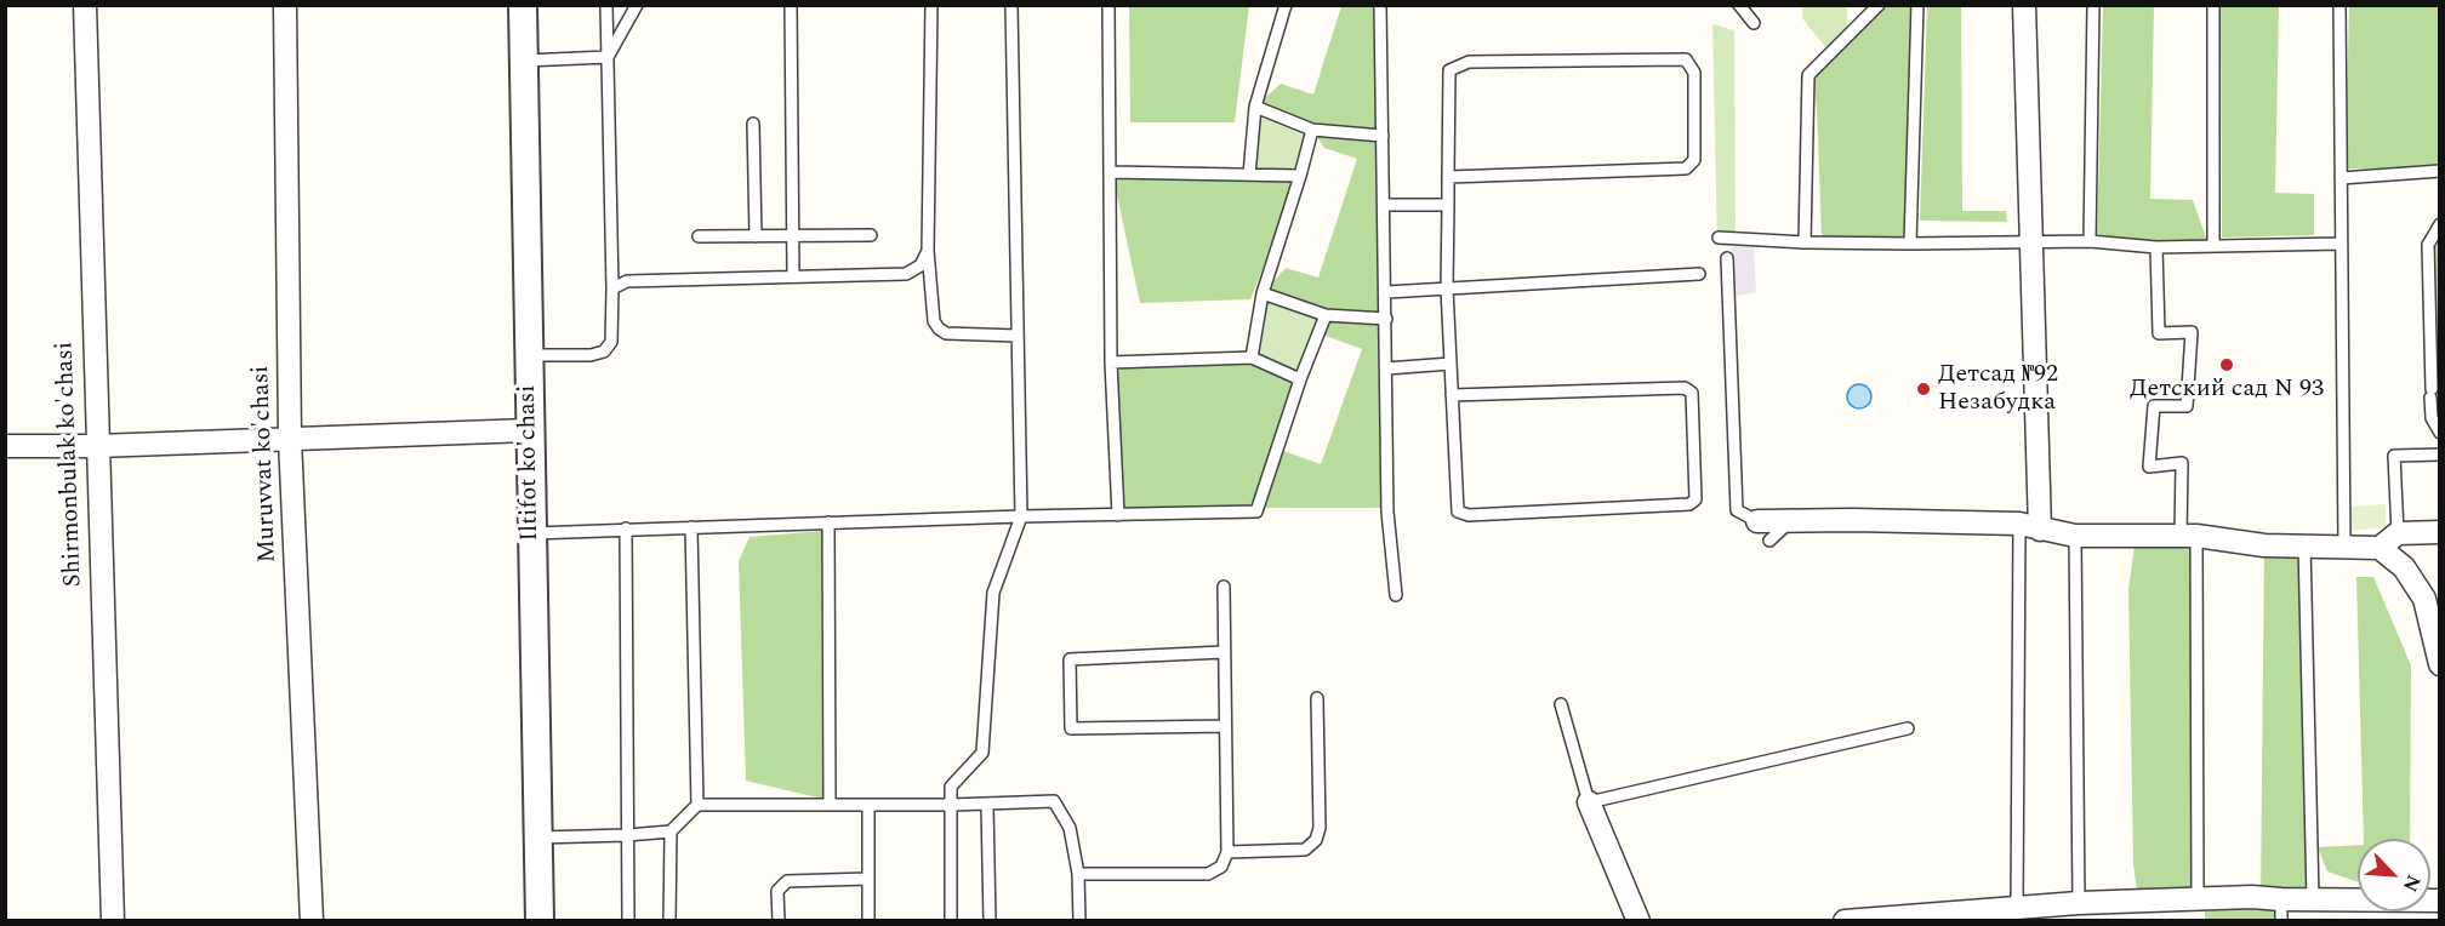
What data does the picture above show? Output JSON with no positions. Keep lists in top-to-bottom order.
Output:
{
  "streets": {
    "street": ["Iltifot ko'chasi", "Shirmonbulak ko'chasi", "Muruvvat ko'chasi"]
  },
  "places": ["Детский сад N 93", "Детсад №92 Незабудка"],
  "north": "bottom right"
}
